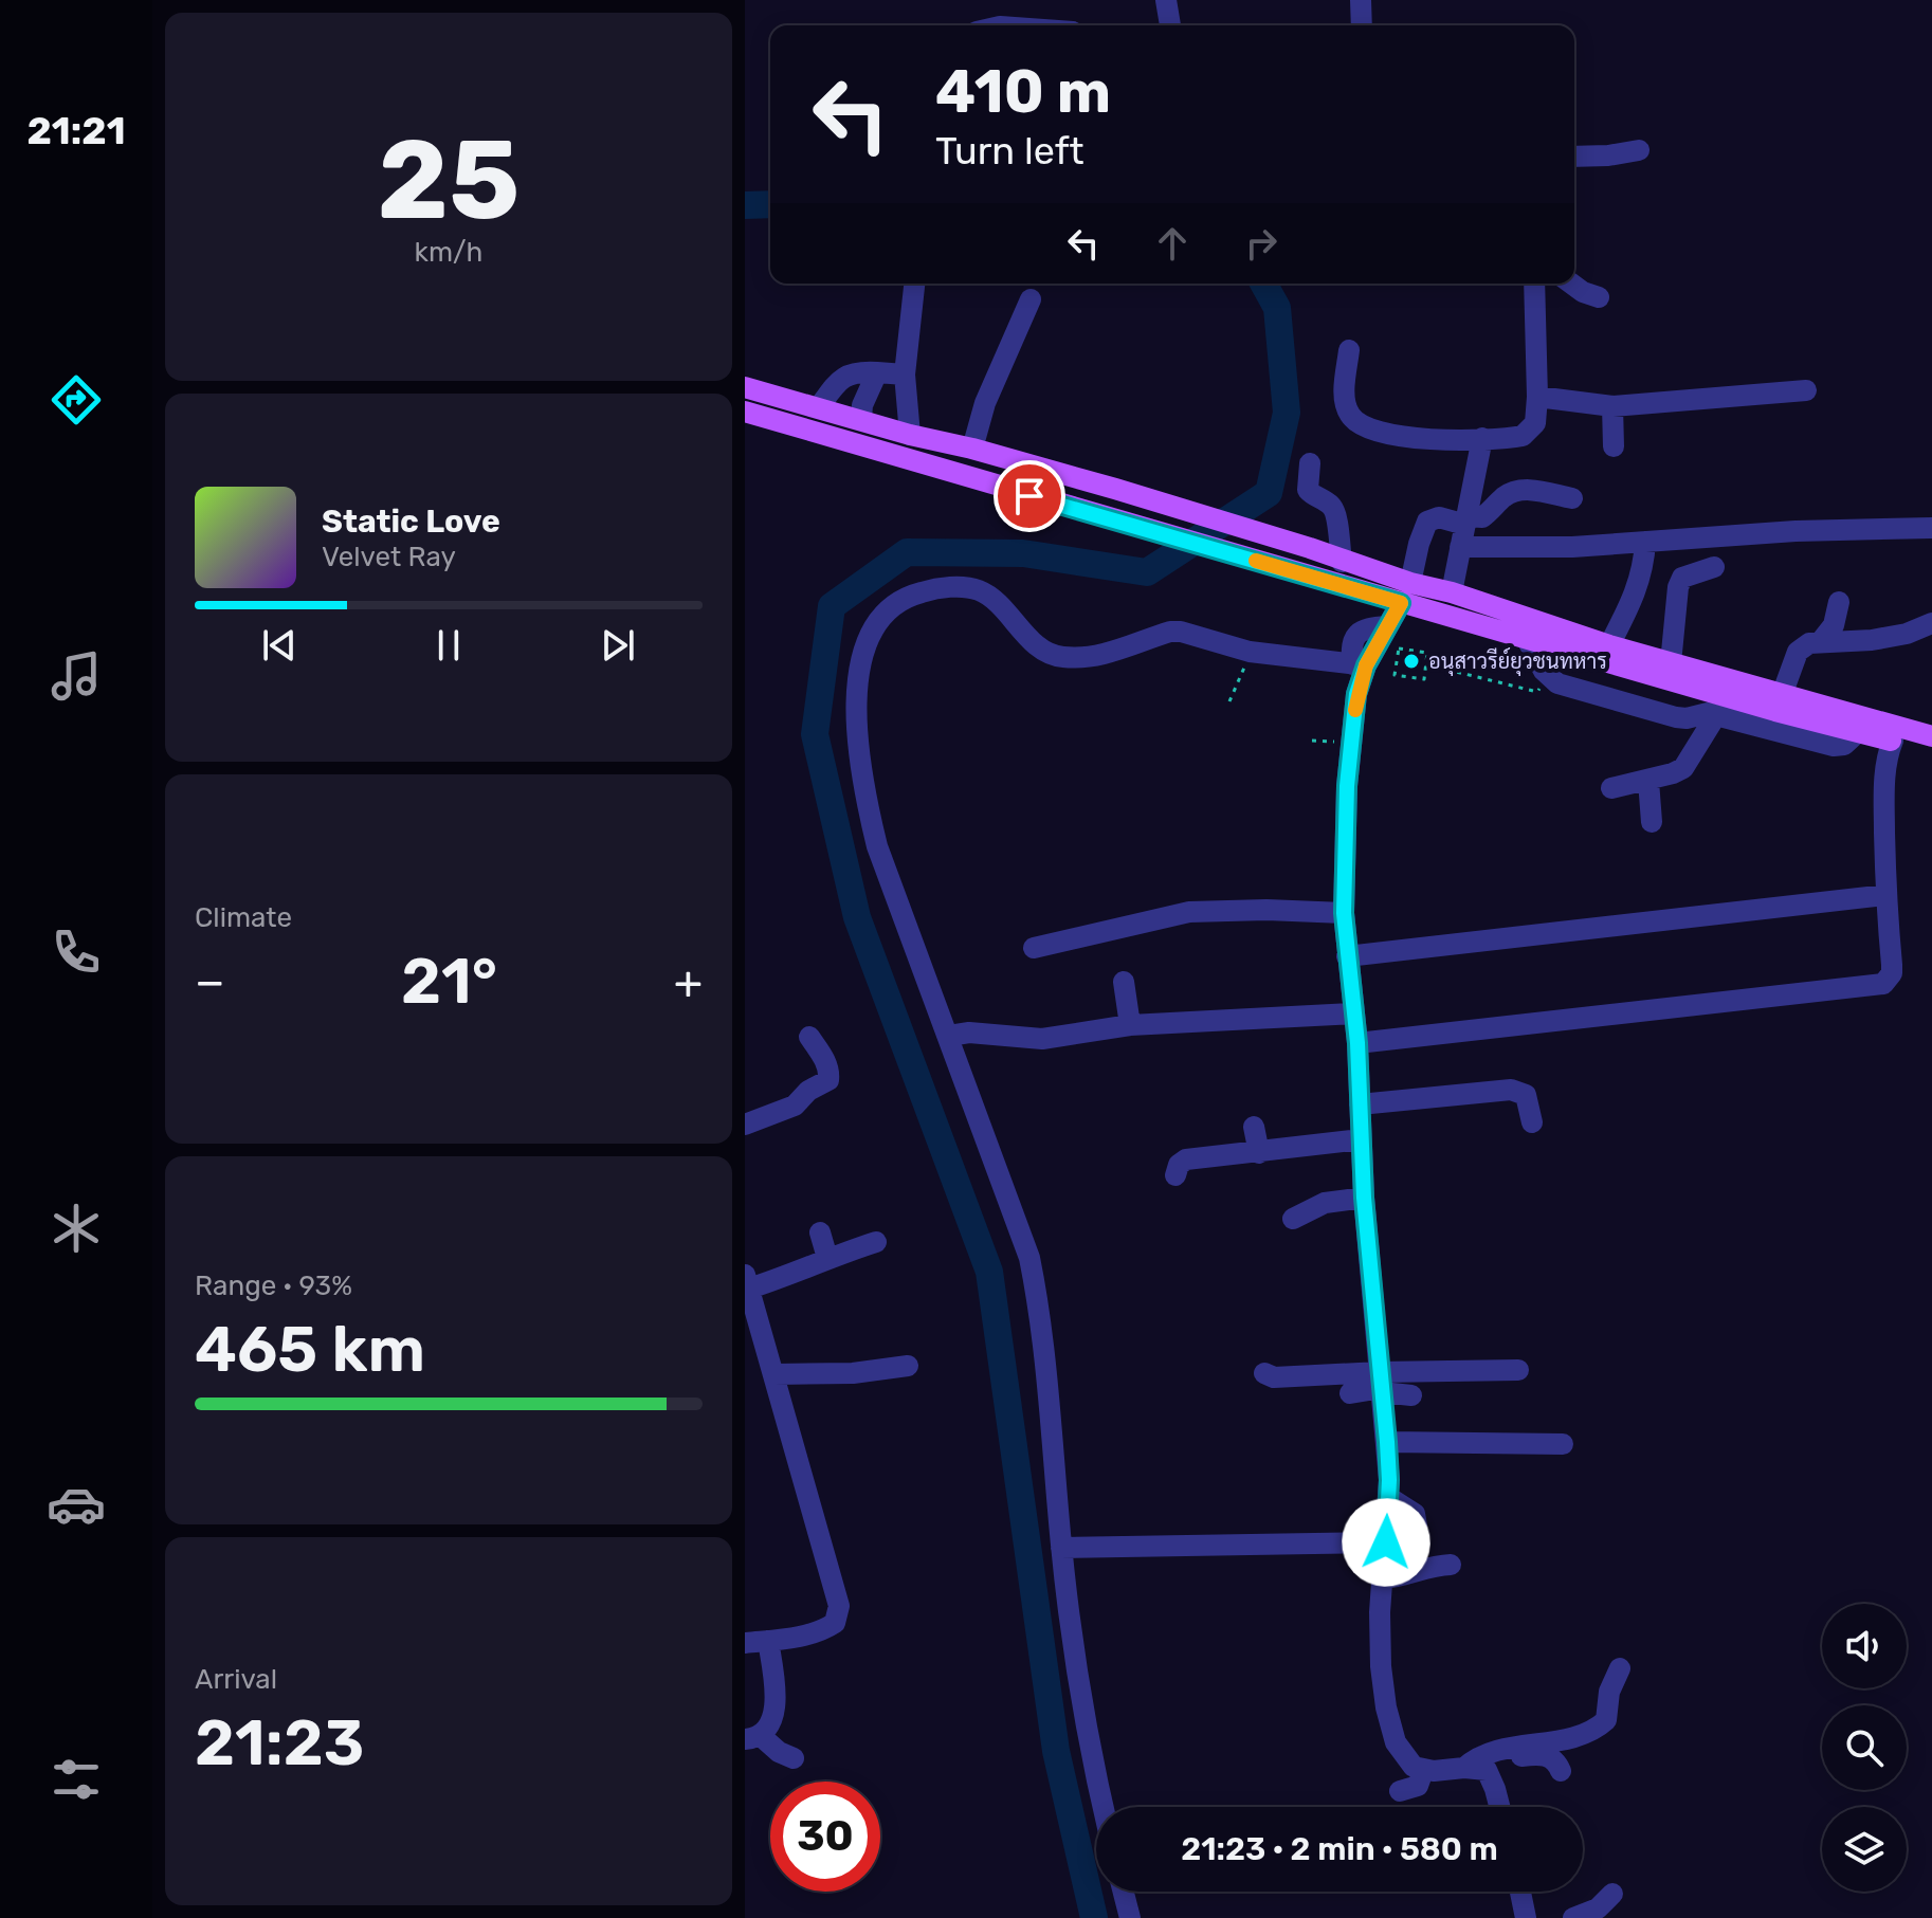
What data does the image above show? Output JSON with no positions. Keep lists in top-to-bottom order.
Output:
{
  "places": ["อนุสาวรีย์ยุวชนทหาร"],
  "page": {
    "tabs": "21:21",
    "tile": [
      ["25", "km/h"],
      "Climate",
      ["Range · 93%", "465 km"],
      ["Arrival", "21:23"]
    ],
    "turn": ["410 m", "Turn left"],
    "song": ["Static Love", "Velvet Ray"],
    "heat": ["−", "21°", "+"],
    "limit": "30",
    "trip": "21:23 · 2 min · 580 m"
  }
}
